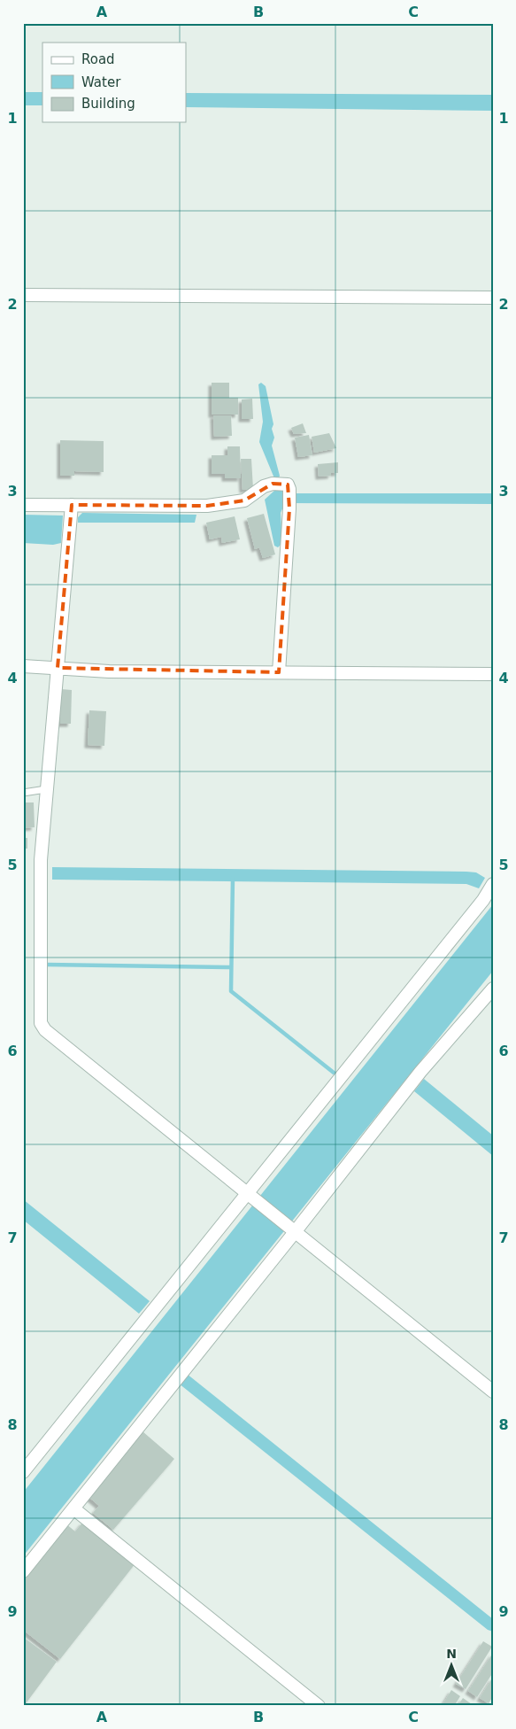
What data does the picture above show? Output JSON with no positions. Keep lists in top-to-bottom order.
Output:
{
  "legend": ["Road", "Water", "Building"],
  "north": "top",
  "grid": {
    "columns": ["A", "B", "C"],
    "rows": [
      "1",
      "2",
      "3",
      "4",
      "5",
      "6",
      "7",
      "8",
      "9"
    ]
  }
}
